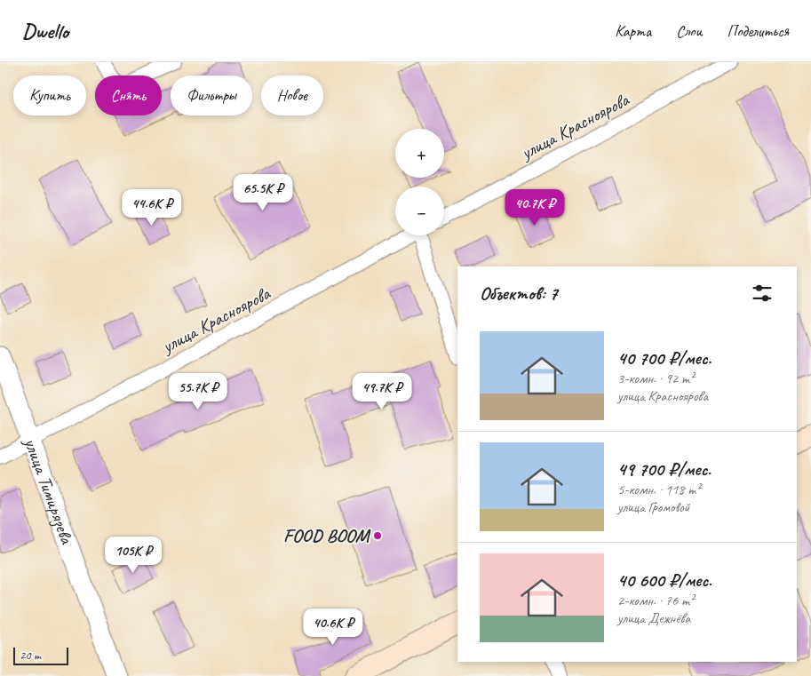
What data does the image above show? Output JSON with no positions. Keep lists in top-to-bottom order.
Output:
{
  "streets": {
    "street": ["улица Красноярова", "улица Тимирязева"]
  },
  "crossings": [
    ["улица Красноярова", "улица Тимирязева"]
  ],
  "places": ["FOOD BOOM"],
  "scale_bar": "20 m",
  "page": {
    "header": "Dwello",
    "nav": ["Карта", "Слои", "Поделиться"],
    "chip": [
      "Купить",
      "Снять",
      "Фильтры",
      "Новое"
    ],
    "map_buttons": ["+", "−"],
    "price": [
      "65.5K ₽",
      "44.6K ₽",
      "40.7K ₽",
      "55.7K ₽",
      "49.7K ₽",
      "105K ₽",
      "40.6K ₽"
    ],
    "heading": "Объектов: 7",
    "list": [
      {
        "name": "40 700 ₽/мес.",
        "note": "3-комн. · 92 m² · улица Красноярова"
      },
      {
        "name": "49 700 ₽/мес.",
        "note": "5-комн. · 118 m² · улица Громовой"
      },
      {
        "name": "40 600 ₽/мес.",
        "note": "2-комн. · 76 m² · улица Дежнёва"
      }
    ],
    "scale": "20 m"
  }
}
